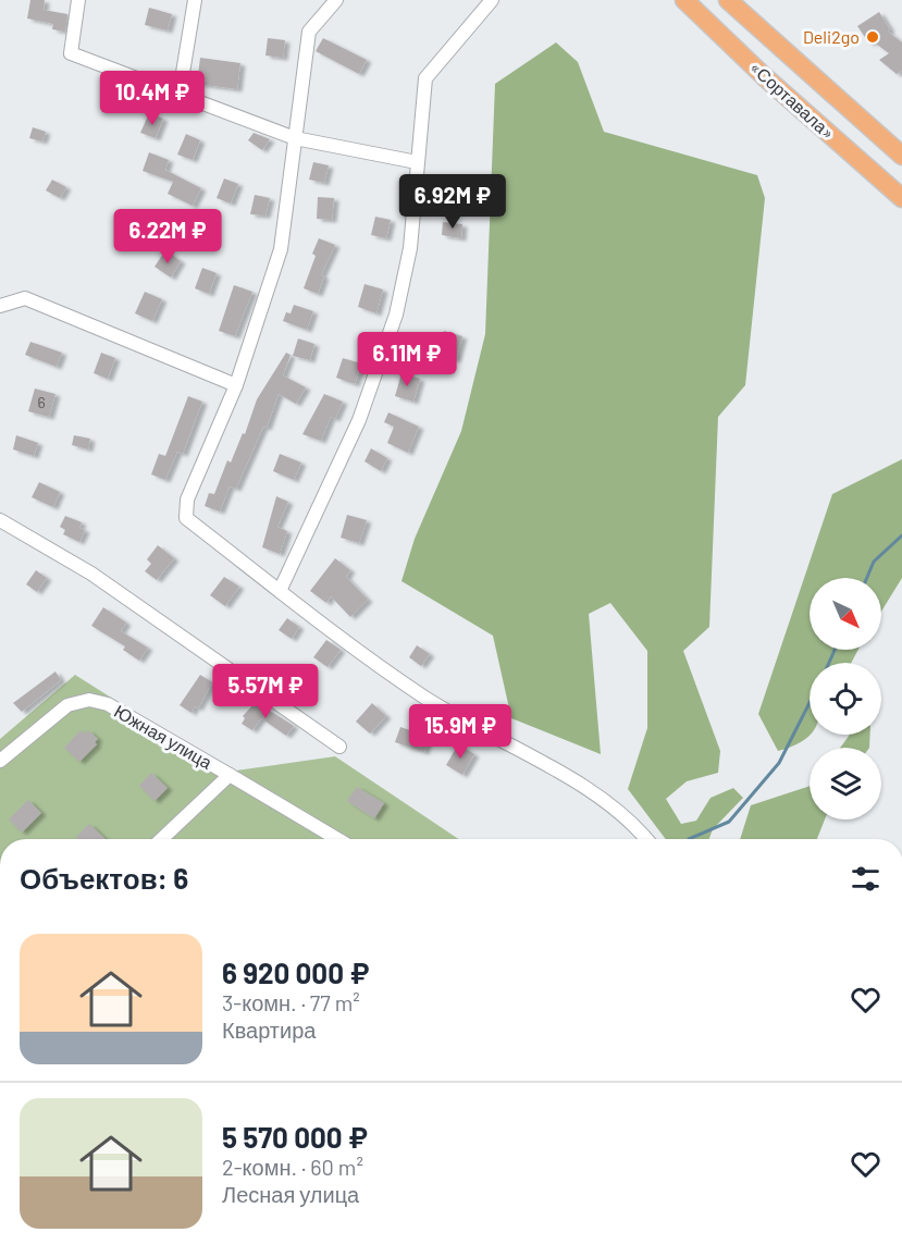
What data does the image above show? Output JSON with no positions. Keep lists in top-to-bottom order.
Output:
{
  "streets": {
    "highway": ["«Сортавала»"],
    "street": ["Южная улица"]
  },
  "places": ["Deli2go"],
  "house_numbers": ["6"],
  "north": "bottom right",
  "page": {
    "price": [
      "10.4M ₽",
      "6.92M ₽",
      "6.22M ₽",
      "6.11M ₽",
      "5.57M ₽",
      "15.9M ₽"
    ],
    "heading": "Объектов: 6",
    "list": [
      {
        "name": "6 920 000 ₽",
        "note": "3-комн. · 77 m² · Квартира"
      },
      {
        "name": "5 570 000 ₽",
        "note": "2-комн. · 60 m² · Лесная улица"
      }
    ]
  }
}
